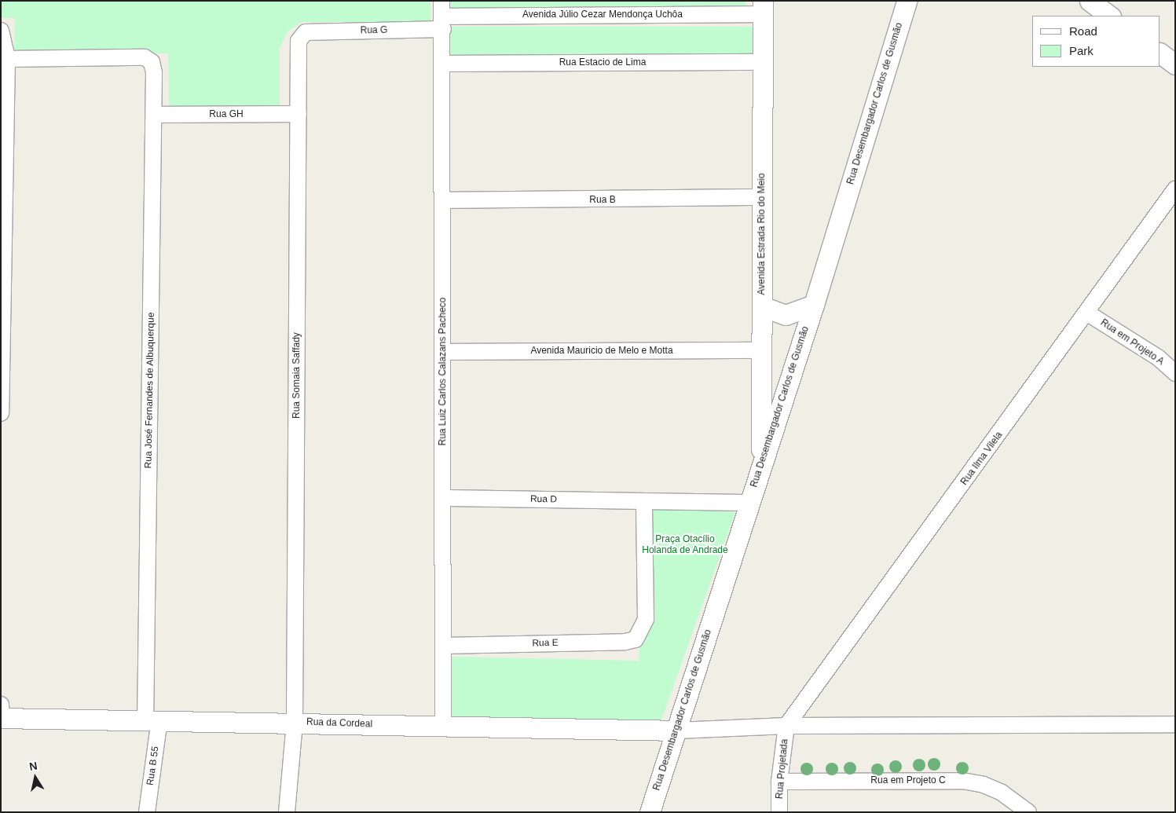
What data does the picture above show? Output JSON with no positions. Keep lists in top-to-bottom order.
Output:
{
  "streets": {
    "street": [
      "Avenida Júlio Cezar Mendonça Uchôa",
      "Rua G",
      "Rua Estacio de Lima",
      "Rua Desembargador Carlos de Gusmão",
      "Rua GH",
      "Rua B",
      "Avenida Estrada Rio do Meio",
      "Rua em Projeto A",
      "Avenida Mauricio de Melo e Motta",
      "Rua Luiz Carlos Calazans Pacheco",
      "Rua Somaia Saffady",
      "Rua José Fernandes de Albuquerque",
      "Rua Ilma Vilela",
      "Rua D",
      "Rua E",
      "Rua da Cordeal",
      "Rua B 55",
      "Rua Projetada",
      "Rua em Projeto C"
    ]
  },
  "crossings": [
    ["Avenida Júlio Cezar Mendonça Uchôa", "Rua G"],
    ["Avenida Júlio Cezar Mendonça Uchôa", "Avenida Estrada Rio do Meio"],
    ["Avenida Júlio Cezar Mendonça Uchôa", "Rua Luiz Carlos Calazans Pacheco"],
    ["Rua G", "Rua Luiz Carlos Calazans Pacheco"],
    ["Rua G", "Rua Somaia Saffady"],
    ["Rua Estacio de Lima", "Avenida Estrada Rio do Meio"],
    ["Rua Estacio de Lima", "Rua Luiz Carlos Calazans Pacheco"],
    ["Rua Desembargador Carlos de Gusmão", "Avenida Estrada Rio do Meio"],
    ["Rua Desembargador Carlos de Gusmão", "Rua D"],
    ["Rua Desembargador Carlos de Gusmão", "Rua da Cordeal"],
    ["Rua GH", "Rua Somaia Saffady"],
    ["Rua GH", "Rua José Fernandes de Albuquerque"],
    ["Rua B", "Avenida Estrada Rio do Meio"],
    ["Rua B", "Rua Luiz Carlos Calazans Pacheco"],
    ["Avenida Estrada Rio do Meio", "Avenida Mauricio de Melo e Motta"],
    ["Rua em Projeto A", "Rua Ilma Vilela"],
    ["Avenida Mauricio de Melo e Motta", "Rua Luiz Carlos Calazans Pacheco"],
    ["Rua Luiz Carlos Calazans Pacheco", "Rua D"],
    ["Rua Luiz Carlos Calazans Pacheco", "Rua E"],
    ["Rua Luiz Carlos Calazans Pacheco", "Rua da Cordeal"],
    ["Rua Somaia Saffady", "Rua da Cordeal"],
    ["Rua José Fernandes de Albuquerque", "Rua da Cordeal"],
    ["Rua José Fernandes de Albuquerque", "Rua B 55"],
    ["Rua Ilma Vilela", "Rua Projetada"],
    ["Rua D", "Rua E"],
    ["Rua da Cordeal", "Rua B 55"],
    ["Rua Projetada", "Rua em Projeto C"]
  ],
  "parks": ["Praça Otacílio Holanda de Andrade"],
  "legend": ["Road", "Park"],
  "north": "top"
}
